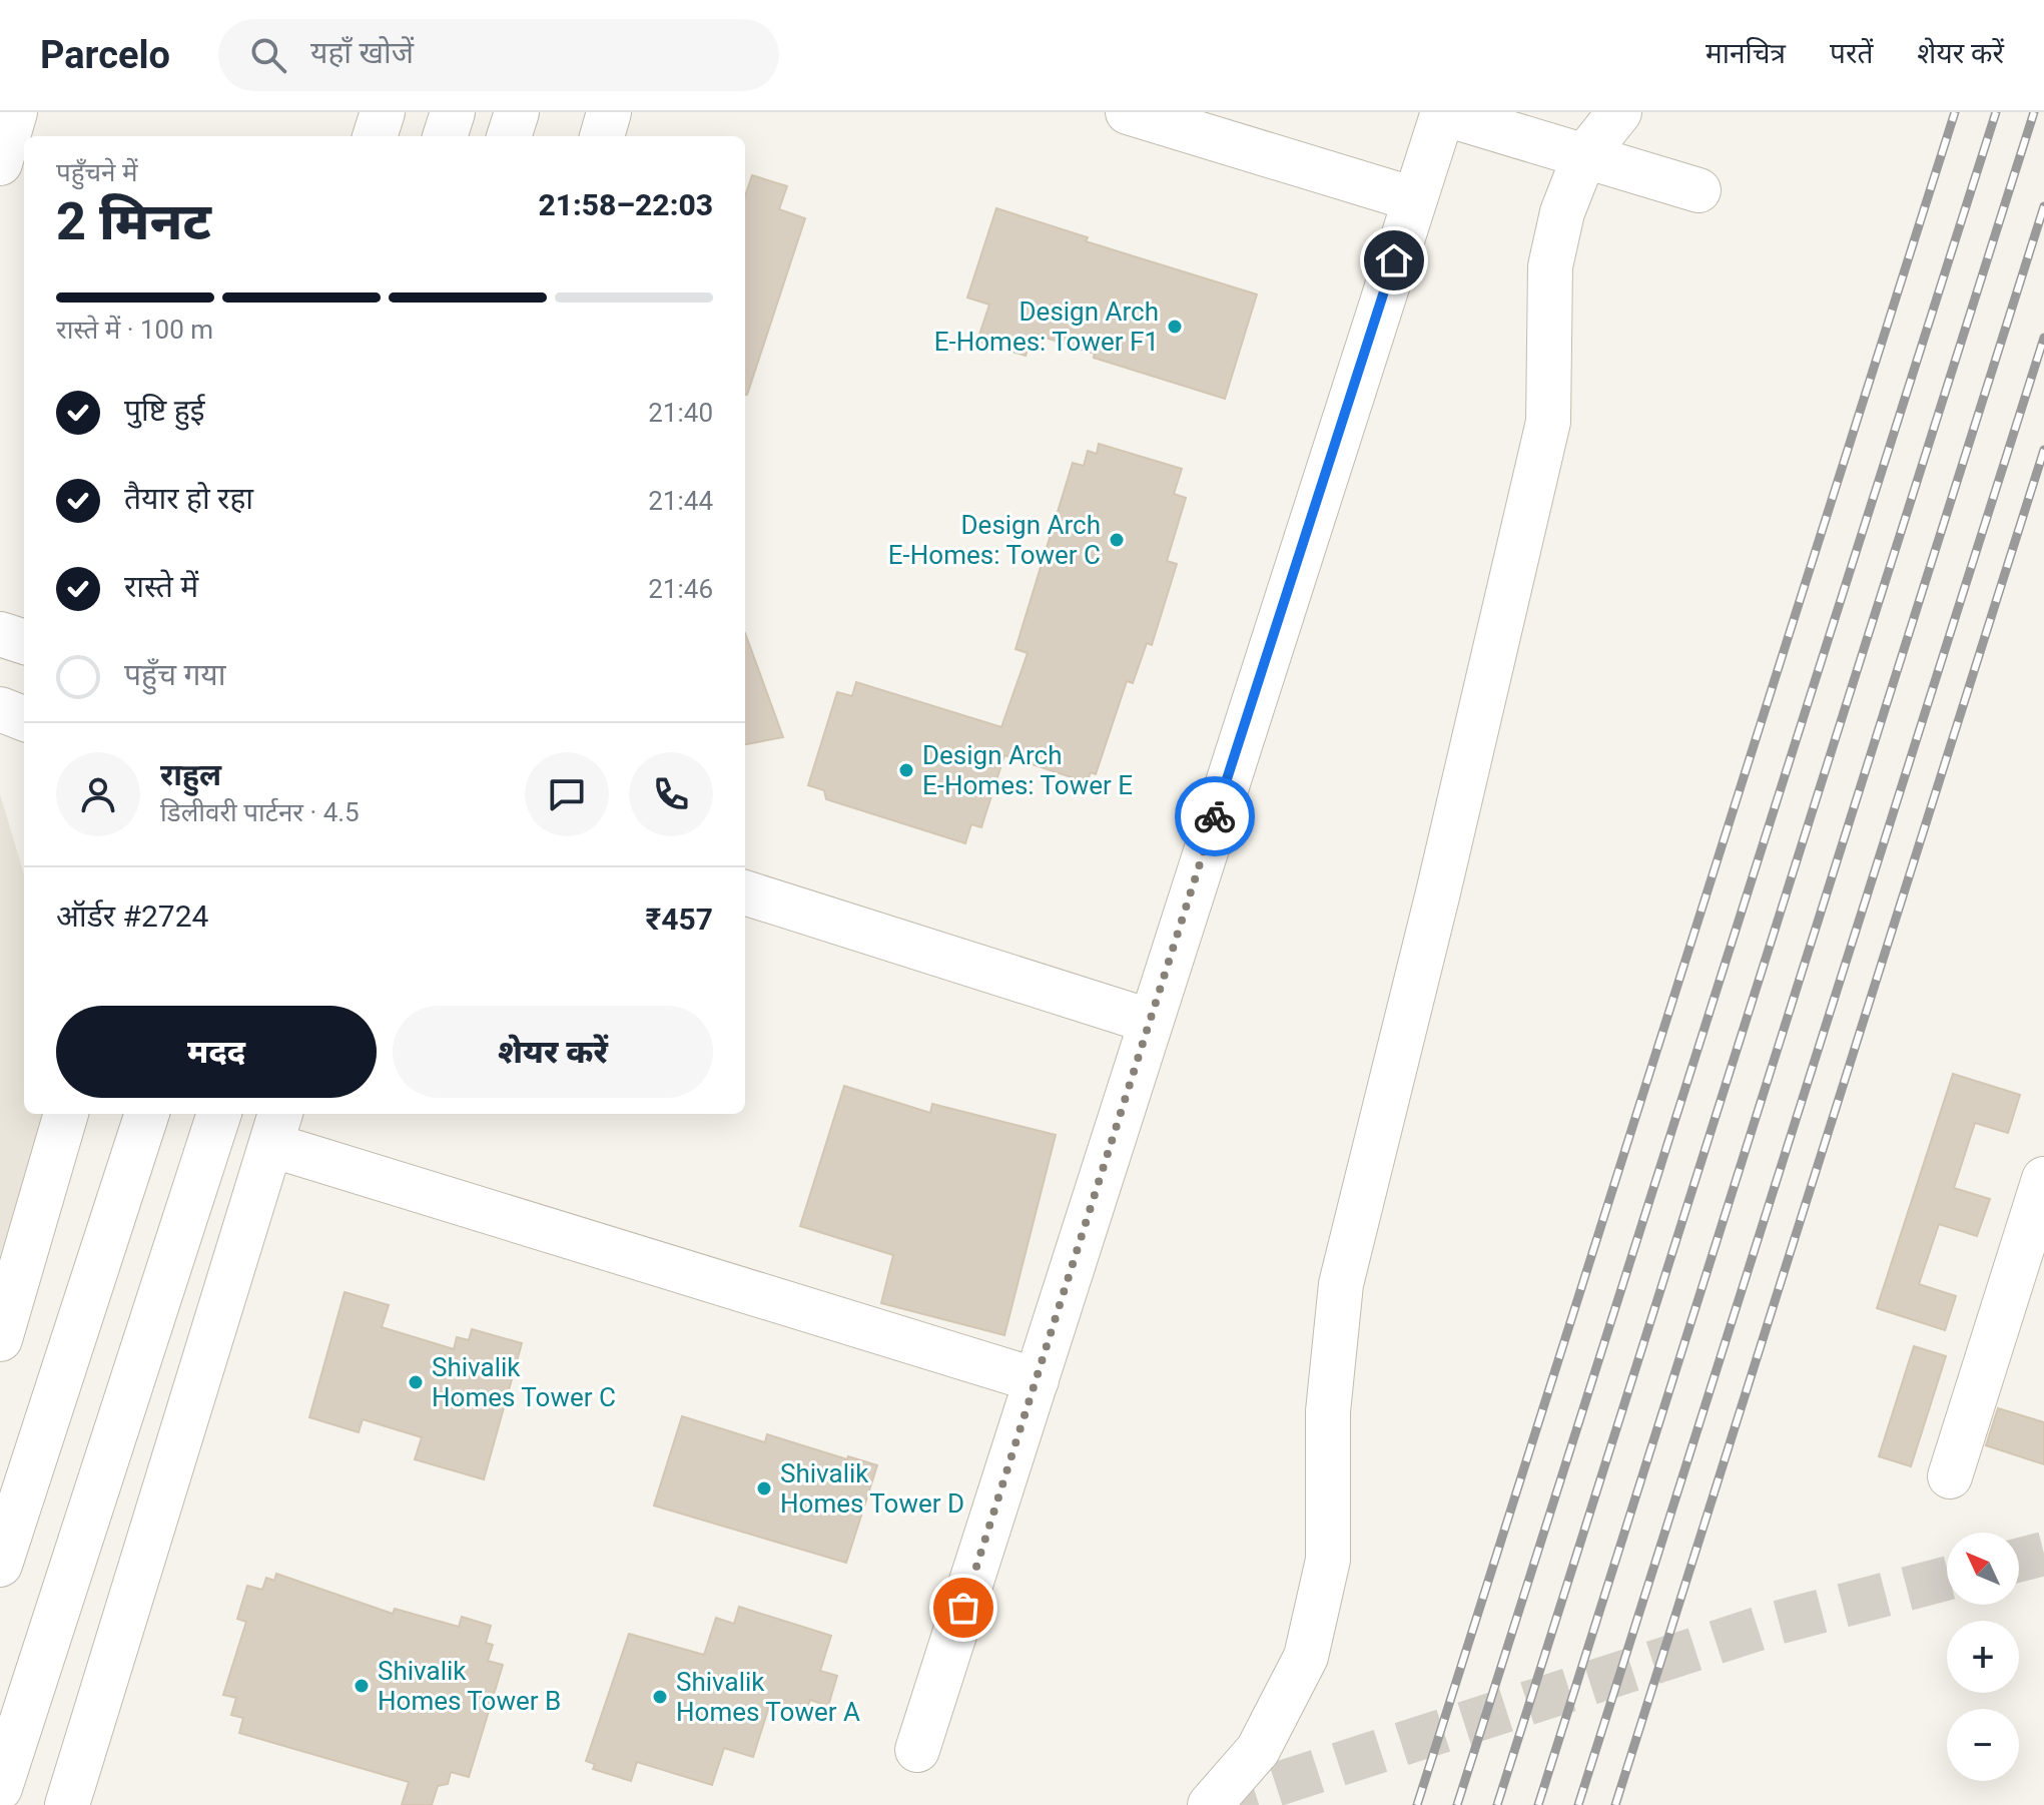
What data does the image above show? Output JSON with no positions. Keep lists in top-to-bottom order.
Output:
{
  "places": [
    "Design Arch E-Homes: Tower F1",
    "Design Arch E-Homes: Tower C",
    "Design Arch E-Homes: Tower E",
    "Shivalik Homes Tower C",
    "Shivalik Homes Tower D",
    "Shivalik Homes Tower B",
    "Shivalik Homes Tower A"
  ],
  "north": "top left",
  "page": {
    "header": "Parcelo",
    "search": "यहाँ खोजें",
    "nav": ["मानचित्र", "परतें", "शेयर करें"],
    "heading": ["2 मिनट", "पहुँचने में", "21:58–22:03"],
    "panel": [
      "राहुल",
      "डिलीवरी पार्टनर · 4.5",
      "ऑर्डर #2724",
      "₹457"
    ],
    "bar": "रास्ते में · 100 m",
    "list": [
      ["पुष्टि हुई", "21:40"],
      ["तैयार हो रहा", "21:44"],
      ["रास्ते में", "21:46"],
      "पहुँच गया"
    ],
    "buttons": ["मदद", "शेयर करें"],
    "map_buttons": ["+", "−"]
  }
}
